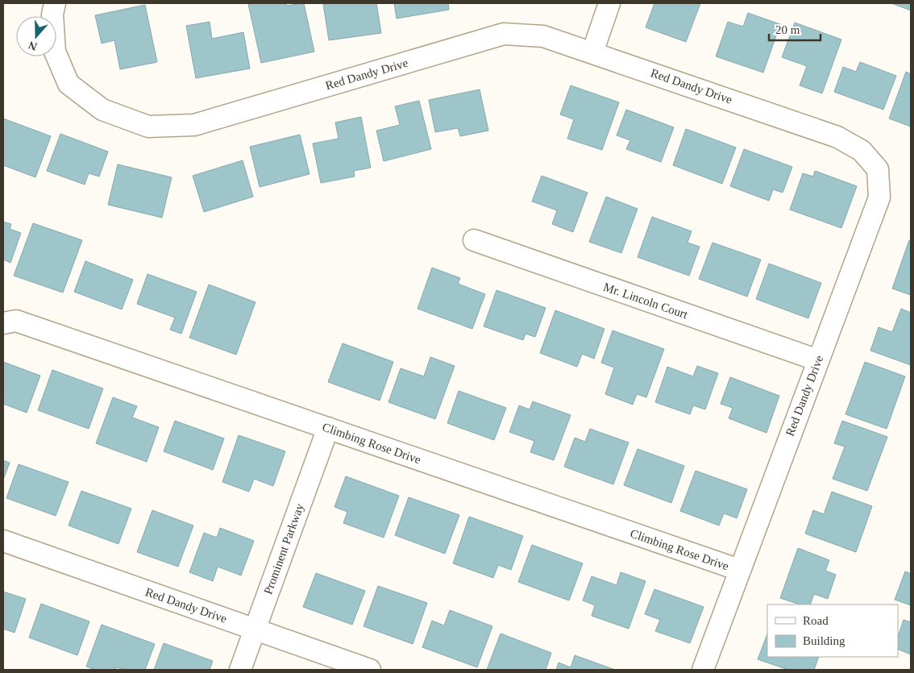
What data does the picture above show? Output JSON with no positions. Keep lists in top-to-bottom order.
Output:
{
  "streets": {
    "street": [
      "Red Dandy Drive",
      "Mr. Lincoln Court",
      "Climbing Rose Drive",
      "Prominent Parkway"
    ]
  },
  "crossings": [
    ["Red Dandy Drive", "Mr. Lincoln Court"],
    ["Red Dandy Drive", "Climbing Rose Drive"],
    ["Red Dandy Drive", "Prominent Parkway"],
    ["Climbing Rose Drive", "Prominent Parkway"]
  ],
  "legend": ["Road", "Building"],
  "scale_bar": "20 m",
  "north": "bottom"
}
